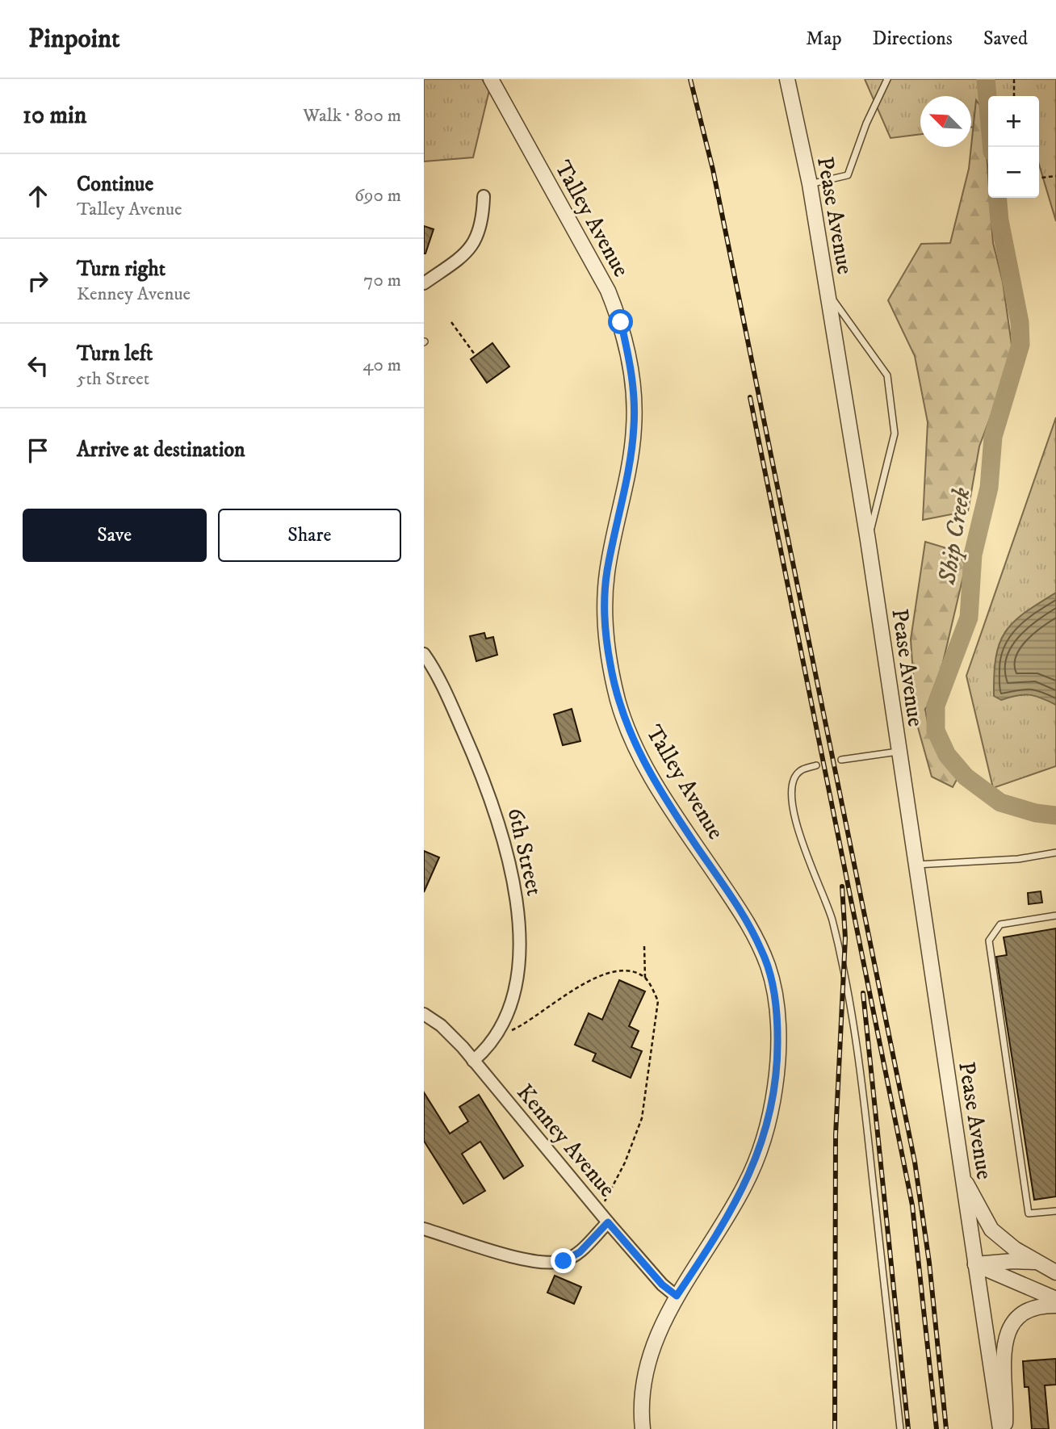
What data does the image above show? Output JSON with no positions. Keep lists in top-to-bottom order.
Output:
{
  "streets": {
    "street": [
      "Pease Avenue",
      "Talley Avenue",
      "6th Street",
      "Kenney Avenue"
    ]
  },
  "crossings": [
    ["Talley Avenue", "Kenney Avenue"],
    ["6th Street", "Kenney Avenue"]
  ],
  "water": ["Ship Creek"],
  "north": "top left",
  "page": {
    "header": "Pinpoint",
    "nav": ["Map", "Directions", "Saved"],
    "heading": ["10 min", "Walk · 800 m"],
    "map_buttons": ["+", "−"],
    "list": [
      ["Continue", "Talley Avenue", "690 m"],
      ["Turn right", "Kenney Avenue", "70 m"],
      ["Turn left", "5th Street", "40 m"],
      "Arrive at destination"
    ],
    "buttons": ["Save", "Share"]
  }
}
